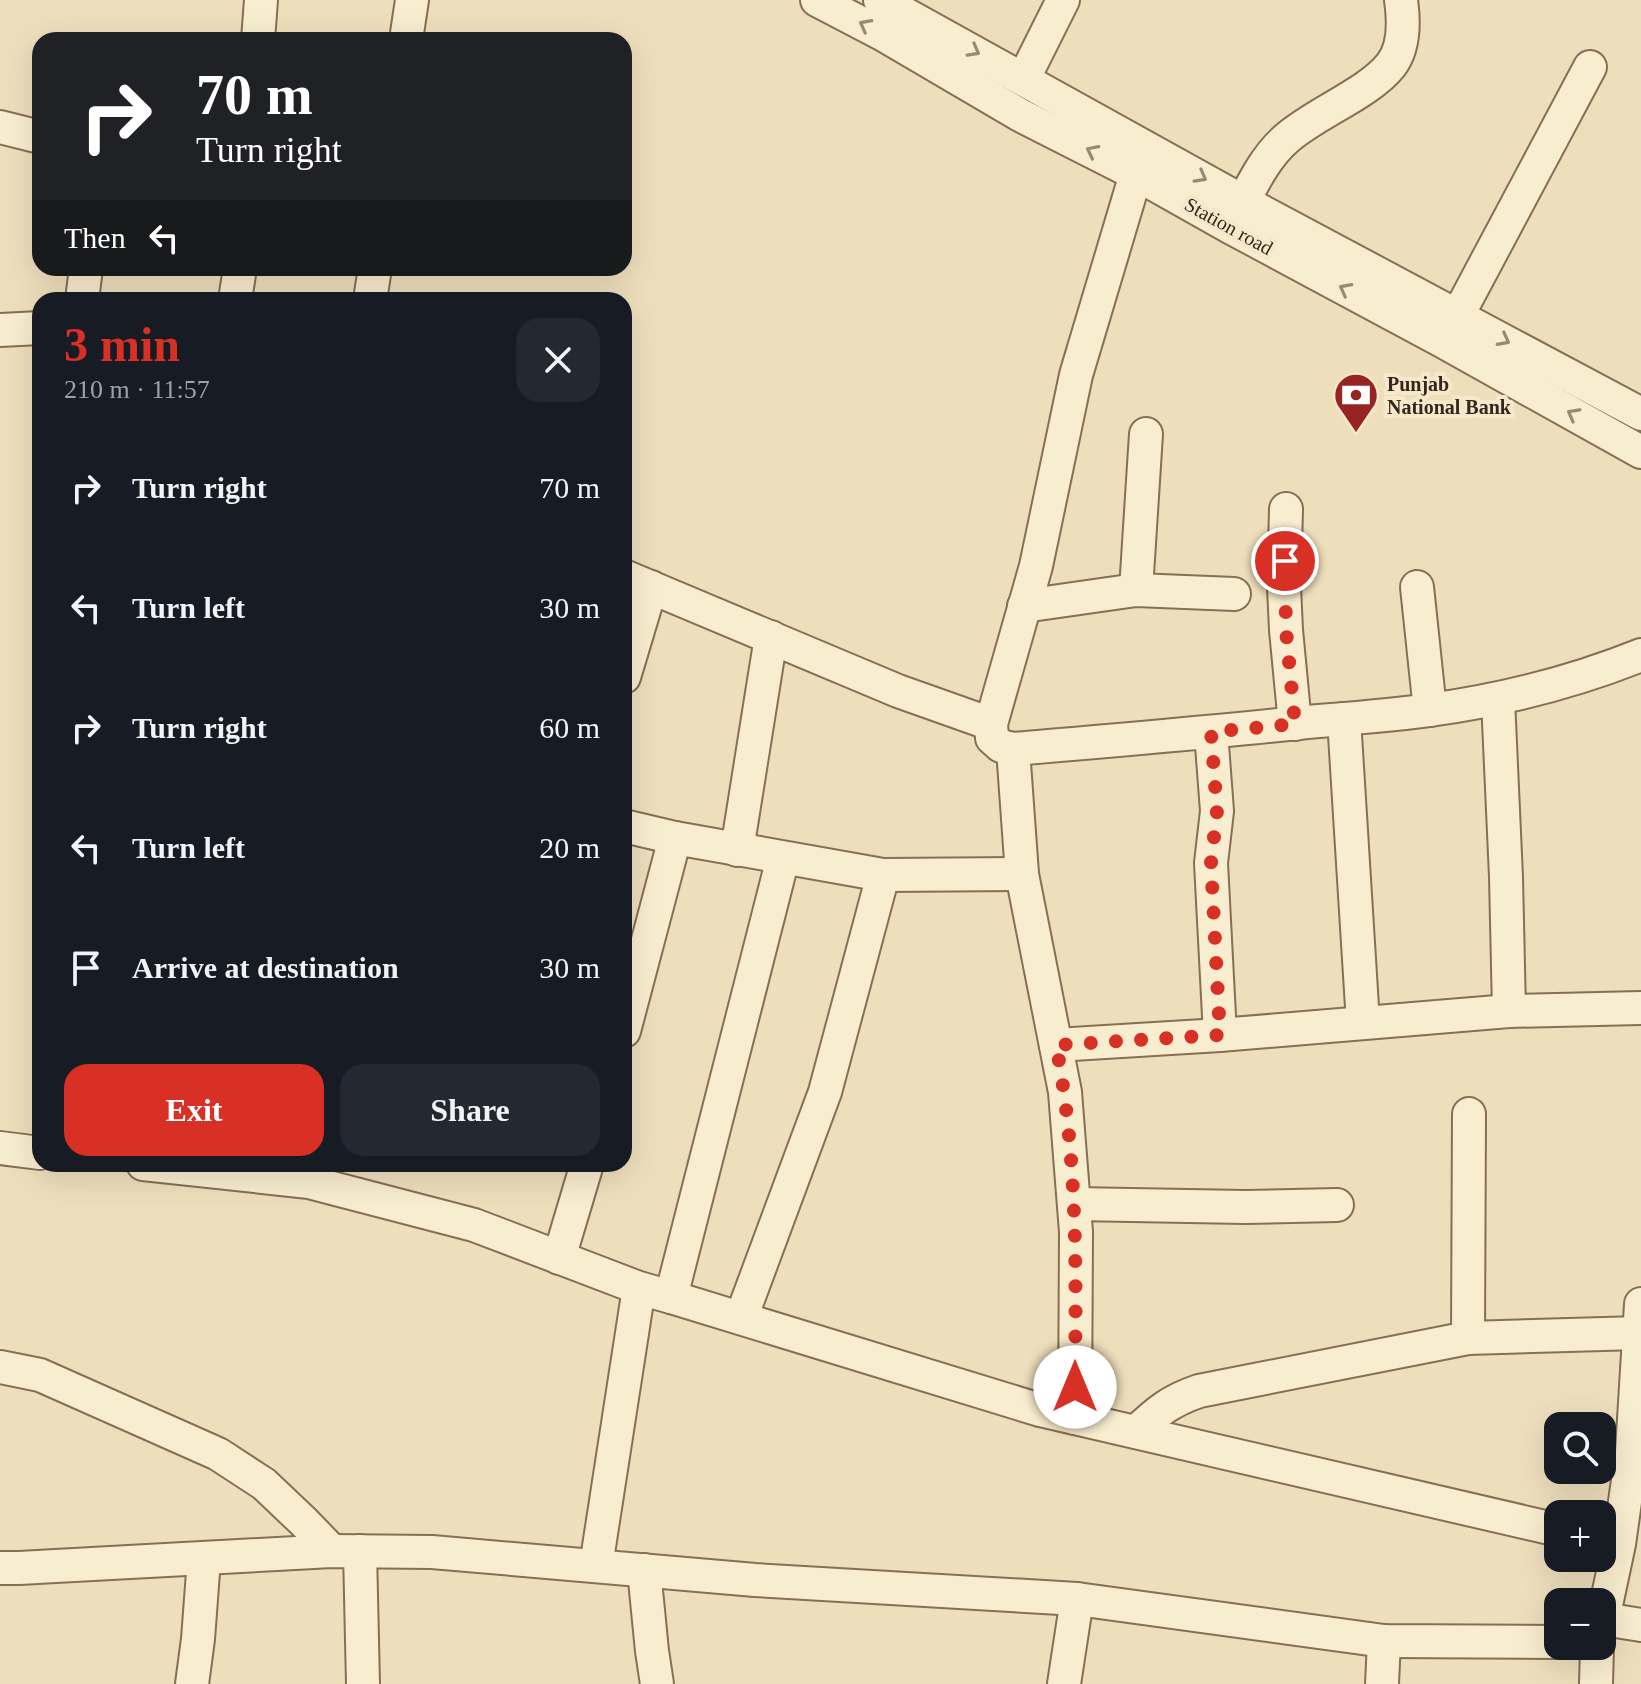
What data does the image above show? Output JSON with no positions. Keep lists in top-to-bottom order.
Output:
{
  "streets": {
    "street": ["Station road"]
  },
  "places": {
    "bank": ["Punjab National Bank"]
  },
  "page": {
    "turn": ["70 m", "Turn right"],
    "then": "Then",
    "heading": ["3 min", "210 m · 11:57"],
    "list": [
      {
        "name": "Turn right",
        "value": "70 m"
      },
      {
        "name": "Turn left",
        "value": "30 m"
      },
      {
        "name": "Turn right",
        "value": "60 m"
      },
      {
        "name": "Turn left",
        "value": "20 m"
      },
      {
        "name": "Arrive at destination",
        "value": "30 m"
      }
    ],
    "buttons": ["Exit", "Share"],
    "map_buttons": ["+", "−"]
  }
}
